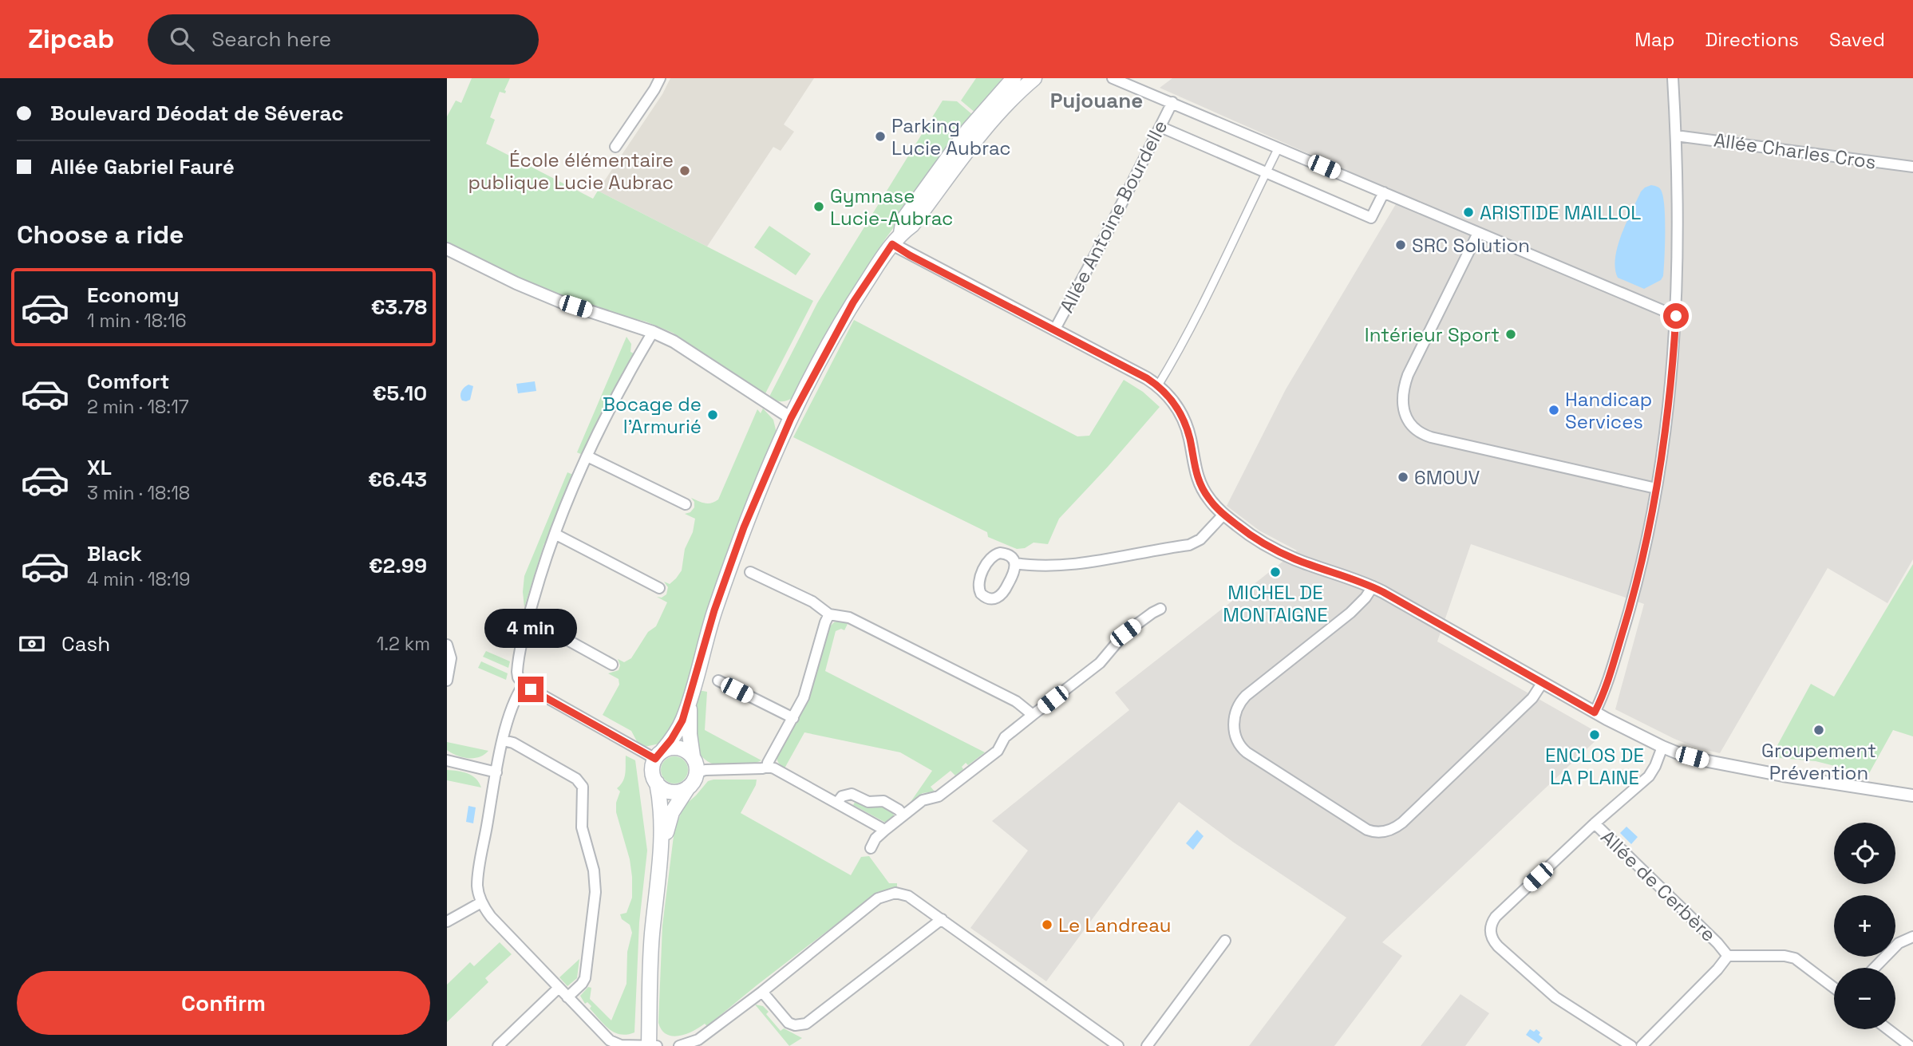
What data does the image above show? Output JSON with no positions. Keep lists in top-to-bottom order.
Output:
{
  "streets": {
    "street": ["Allée Charles Cros", "Allée Antoine Bourdelle", "Allée de Cerbère"]
  },
  "districts": ["Pujouane"],
  "places": [
    "Parking Lucie Aubrac",
    "École élémentaire publique Lucie Aubrac",
    "Gymnase Lucie-Aubrac",
    "ARISTIDE MAILLOL",
    "SRC Solution",
    "Intérieur Sport",
    "Handicap Services",
    "Bocage de l'Armurié",
    "6MOUV",
    "MICHEL DE MONTAIGNE",
    "Groupement Prévention",
    "ENCLOS DE LA PLAINE",
    "Le Landreau"
  ],
  "page": {
    "header": "Zipcab",
    "search": "Search here",
    "nav": ["Map", "Directions", "Saved"],
    "banner": ["Boulevard Déodat de Séverac", "Allée Gabriel Fauré"],
    "heading": "Choose a ride",
    "list": [
      {
        "name": "Economy",
        "note": "1 min · 18:16",
        "value": "€3.78"
      },
      {
        "name": "Comfort",
        "note": "2 min · 18:17",
        "value": "€5.10"
      },
      {
        "name": "XL",
        "note": "3 min · 18:18",
        "value": "€6.43"
      },
      {
        "name": "Black",
        "note": "4 min · 18:19",
        "value": "€2.99"
      }
    ],
    "bubble": "4 min",
    "pay": ["Cash", "1.2 km"],
    "map_buttons": ["+", "−"],
    "buttons": "Confirm"
  }
}
